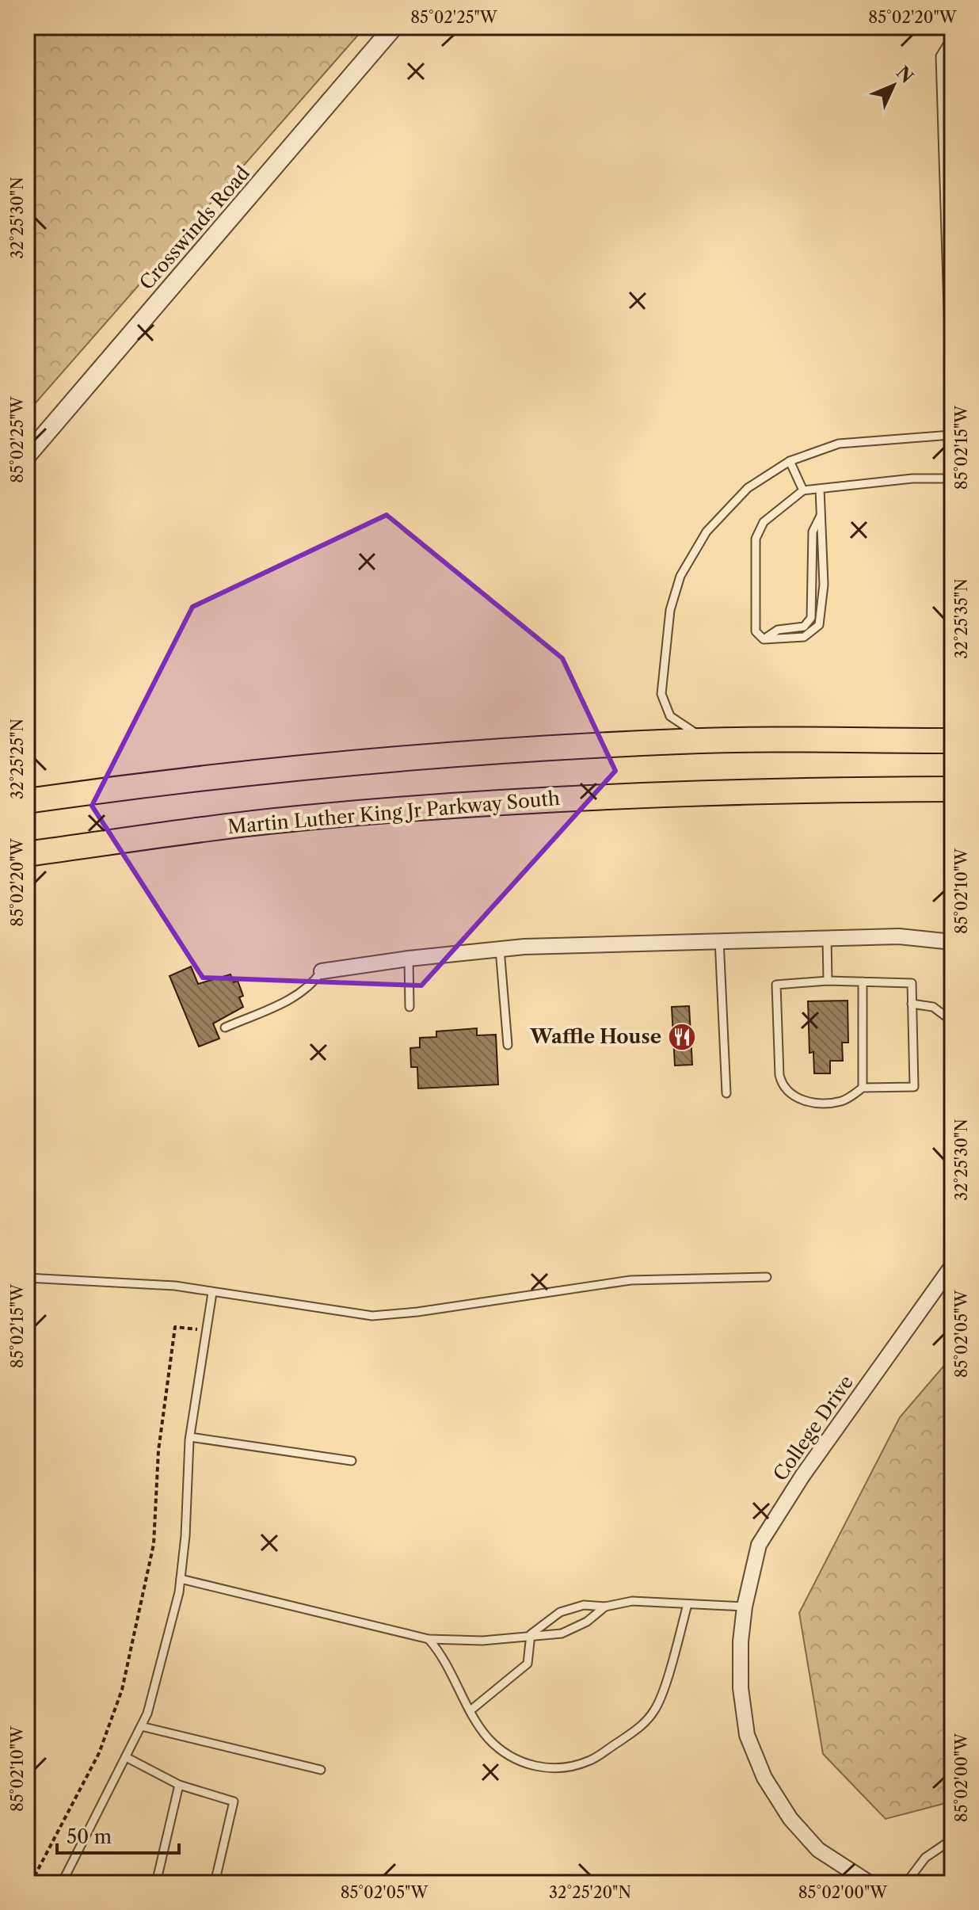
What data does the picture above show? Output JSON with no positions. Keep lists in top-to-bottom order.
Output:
{
  "streets": {
    "highway": ["Martin Luther King Jr Parkway South"],
    "street": ["Crosswinds Road", "College Drive"]
  },
  "places": {
    "restaurant": ["Waffle House"]
  },
  "scale_bar": "50 m",
  "north": "top right",
  "coordinates": [
    "85°02'25\"W",
    "85°02'20\"W",
    "32°25'30\"N",
    "85°02'15\"W",
    "32°25'35\"N",
    "32°25'25\"N",
    "85°02'10\"W",
    "85°02'05\"W",
    "85°02'00\"W",
    "32°25'20\"N"
  ]
}
